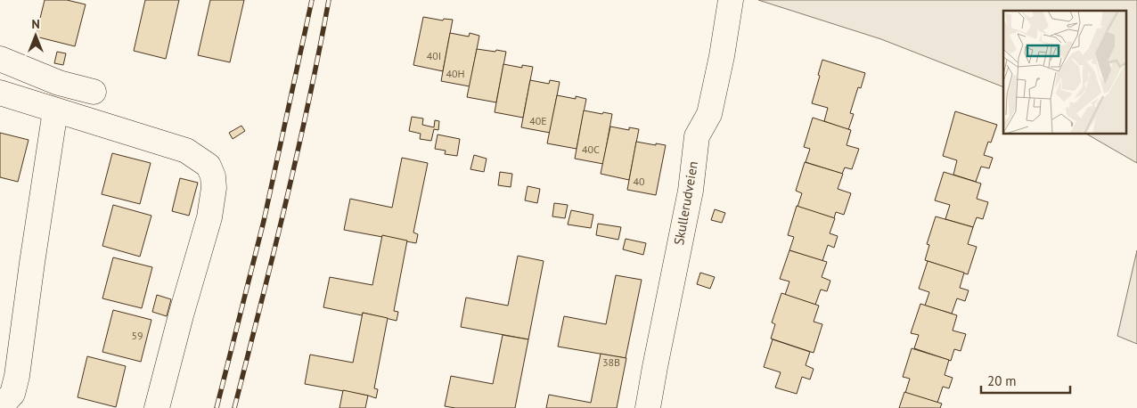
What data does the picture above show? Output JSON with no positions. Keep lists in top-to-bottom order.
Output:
{
  "streets": {
    "street": ["Skullerudveien"]
  },
  "house_numbers": [
    "40I",
    "40H",
    "40E",
    "40C",
    "40",
    "59",
    "38B"
  ],
  "scale_bar": "20 m",
  "north": "top"
}
